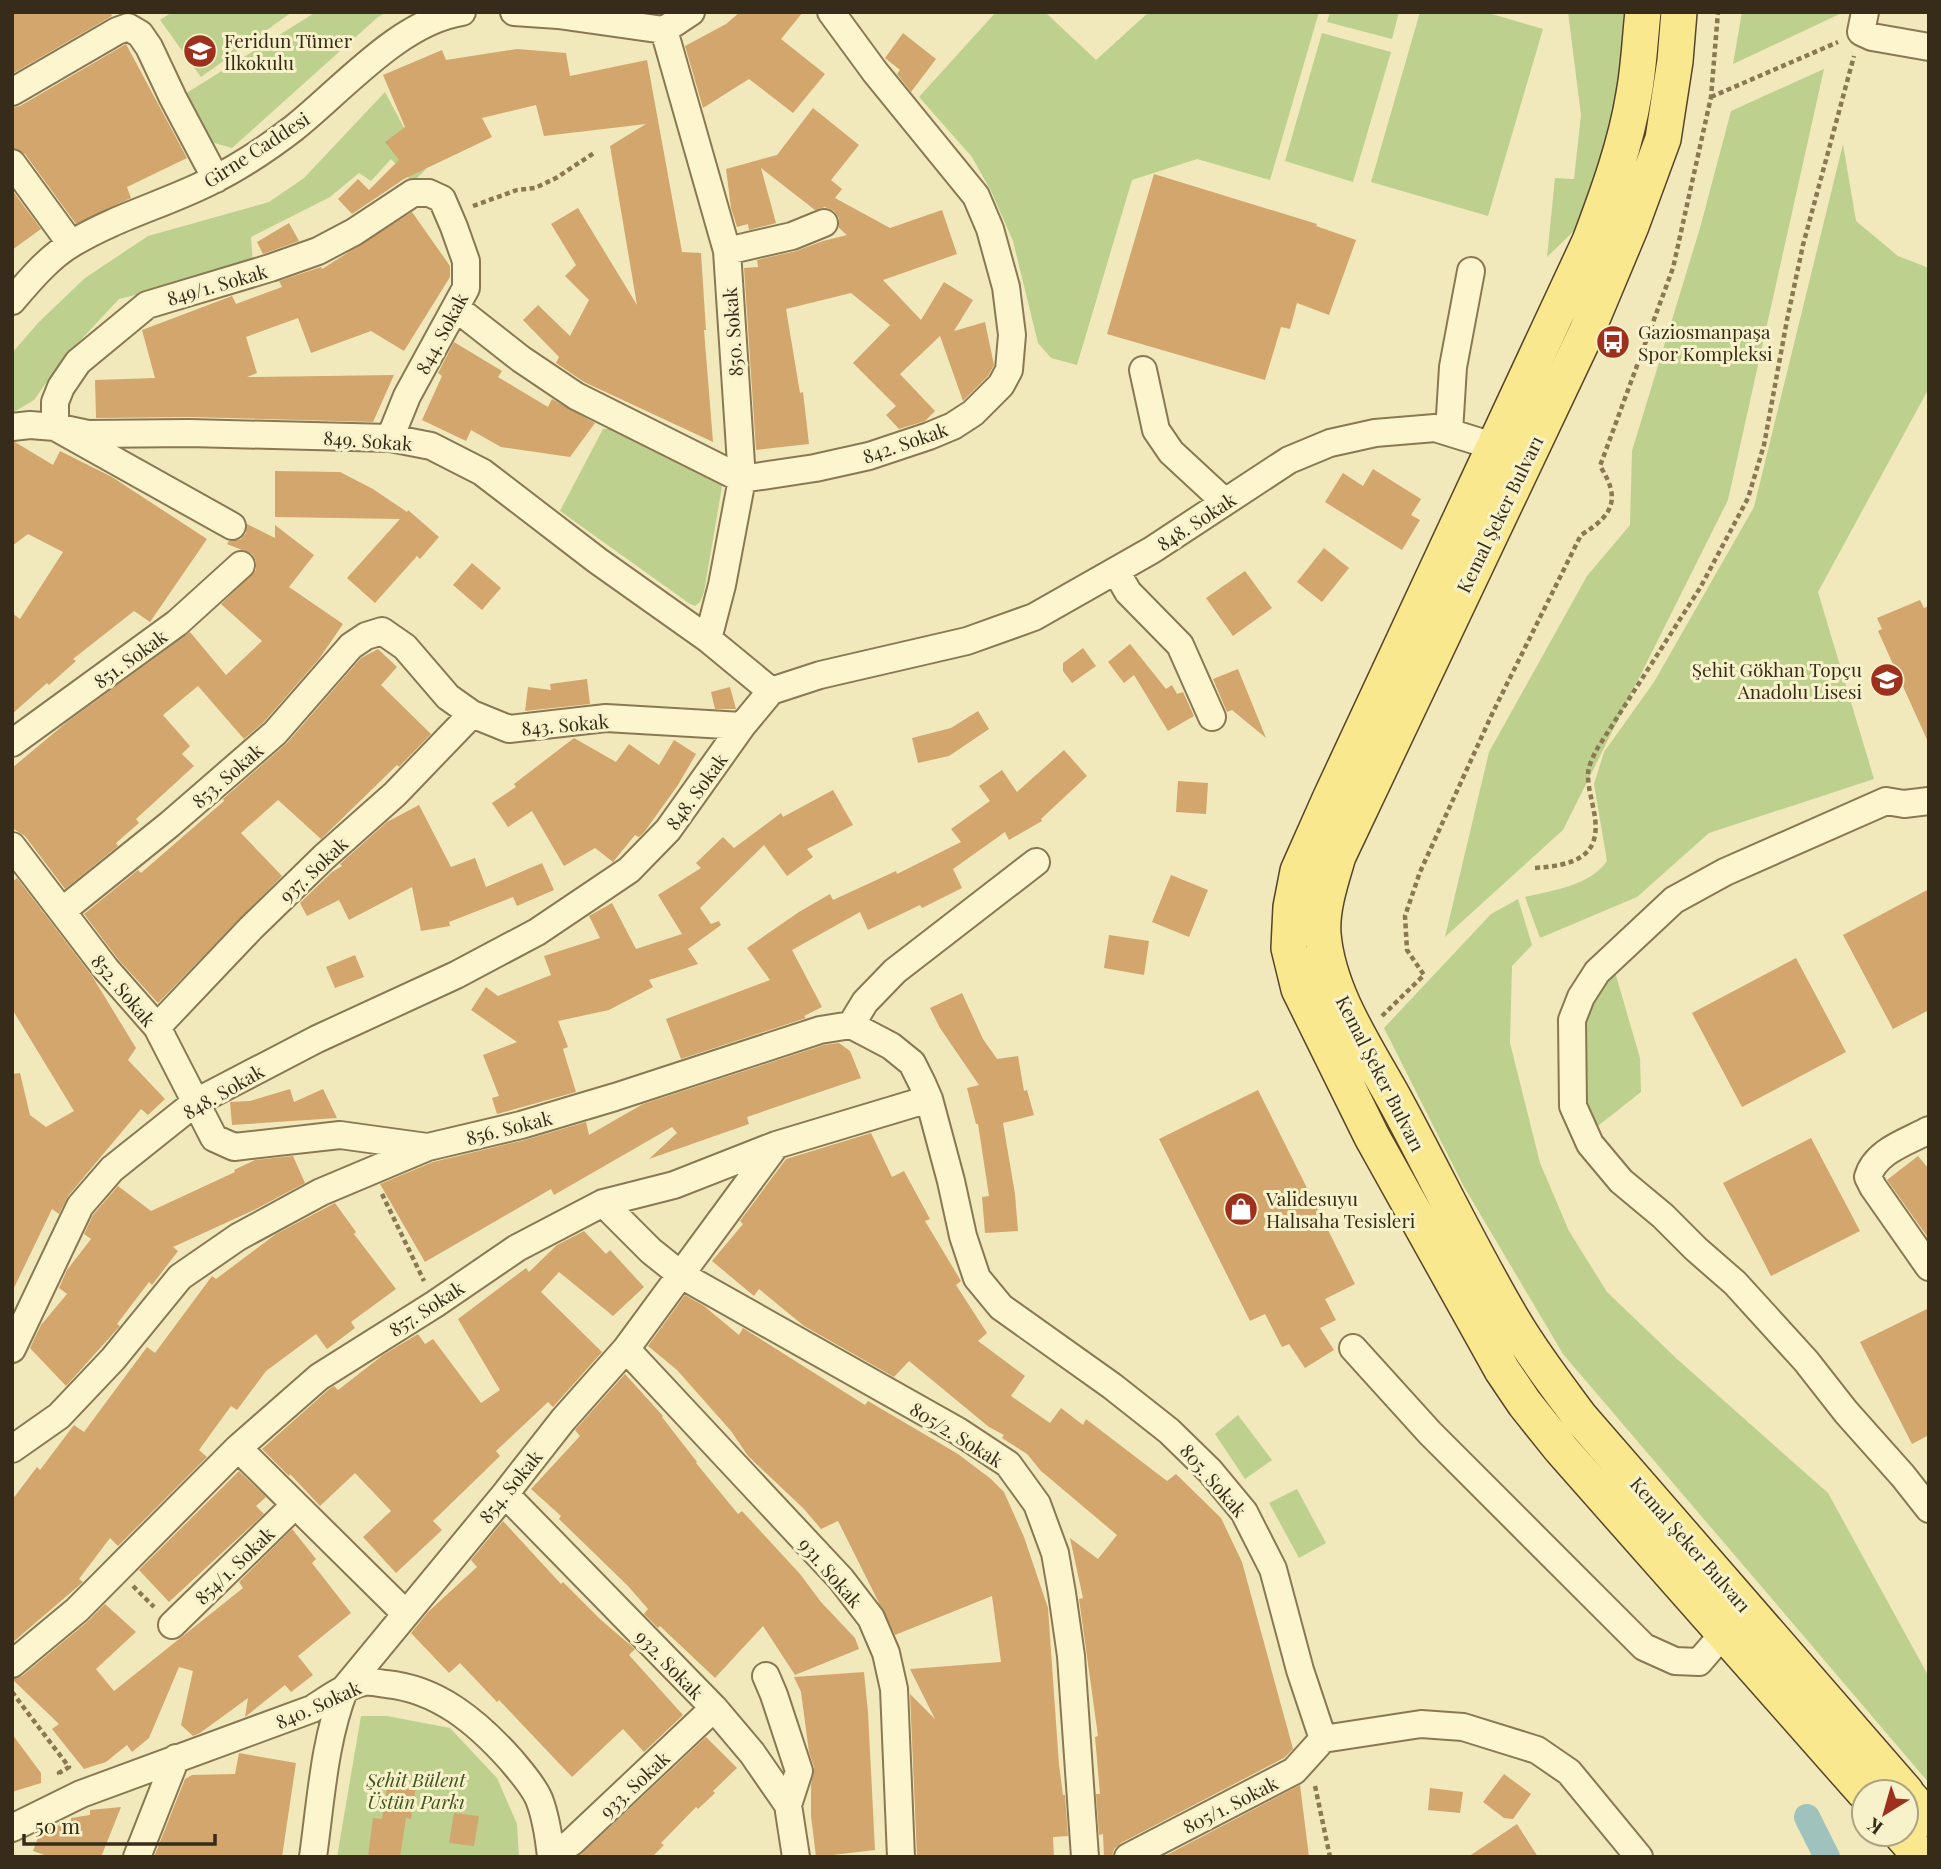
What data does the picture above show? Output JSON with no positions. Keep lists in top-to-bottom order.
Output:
{
  "streets": {
    "main road": ["Kemal Şeker Bulvarı"],
    "street": [
      "Girne Caddesi",
      "849/1. Sokak",
      "850. Sokak",
      "844. Sokak",
      "849. Sokak",
      "842. Sokak",
      "848. Sokak",
      "851. Sokak",
      "843. Sokak",
      "853. Sokak",
      "937. Sokak",
      "852. Sokak",
      "856. Sokak",
      "857. Sokak",
      "805/2. Sokak",
      "805. Sokak",
      "854. Sokak",
      "854/1. Sokak",
      "931. Sokak",
      "932. Sokak",
      "840. Sokak",
      "933. Sokak",
      "805/1. Sokak"
    ]
  },
  "crossings": [
    ["849/1. Sokak", "844. Sokak"],
    ["849/1. Sokak", "849. Sokak"],
    ["850. Sokak", "849. Sokak"],
    ["850. Sokak", "842. Sokak"],
    ["844. Sokak", "849. Sokak"],
    ["849. Sokak", "848. Sokak"],
    ["Kemal Şeker Bulvarı", "848. Sokak"],
    ["848. Sokak", "843. Sokak"],
    ["848. Sokak", "852. Sokak"],
    ["843. Sokak", "853. Sokak"],
    ["843. Sokak", "937. Sokak"],
    ["853. Sokak", "852. Sokak"],
    ["937. Sokak", "852. Sokak"],
    ["852. Sokak", "856. Sokak"],
    ["856. Sokak", "805. Sokak"],
    ["857. Sokak", "805/2. Sokak"],
    ["857. Sokak", "805. Sokak"],
    ["857. Sokak", "854. Sokak"],
    ["805/2. Sokak", "854. Sokak"],
    ["805. Sokak", "805/1. Sokak"],
    ["854. Sokak", "931. Sokak"],
    ["854. Sokak", "932. Sokak"],
    ["854. Sokak", "840. Sokak"],
    ["932. Sokak", "933. Sokak"],
    ["840. Sokak", "933. Sokak"]
  ],
  "parks": ["Şehit Bülent Üstün Parkı"],
  "places": {
    "school or university": ["Feridun Tümer İlkokulu", "Şehit Gökhan Topçu Anadolu Lisesi"],
    "bus stop": ["Gaziosmanpaşa Spor Kompleksi"],
    "shop": ["Validesuyu Halısaha Tesisleri"]
  },
  "scale_bar": "50 m",
  "north": "bottom left"
}
